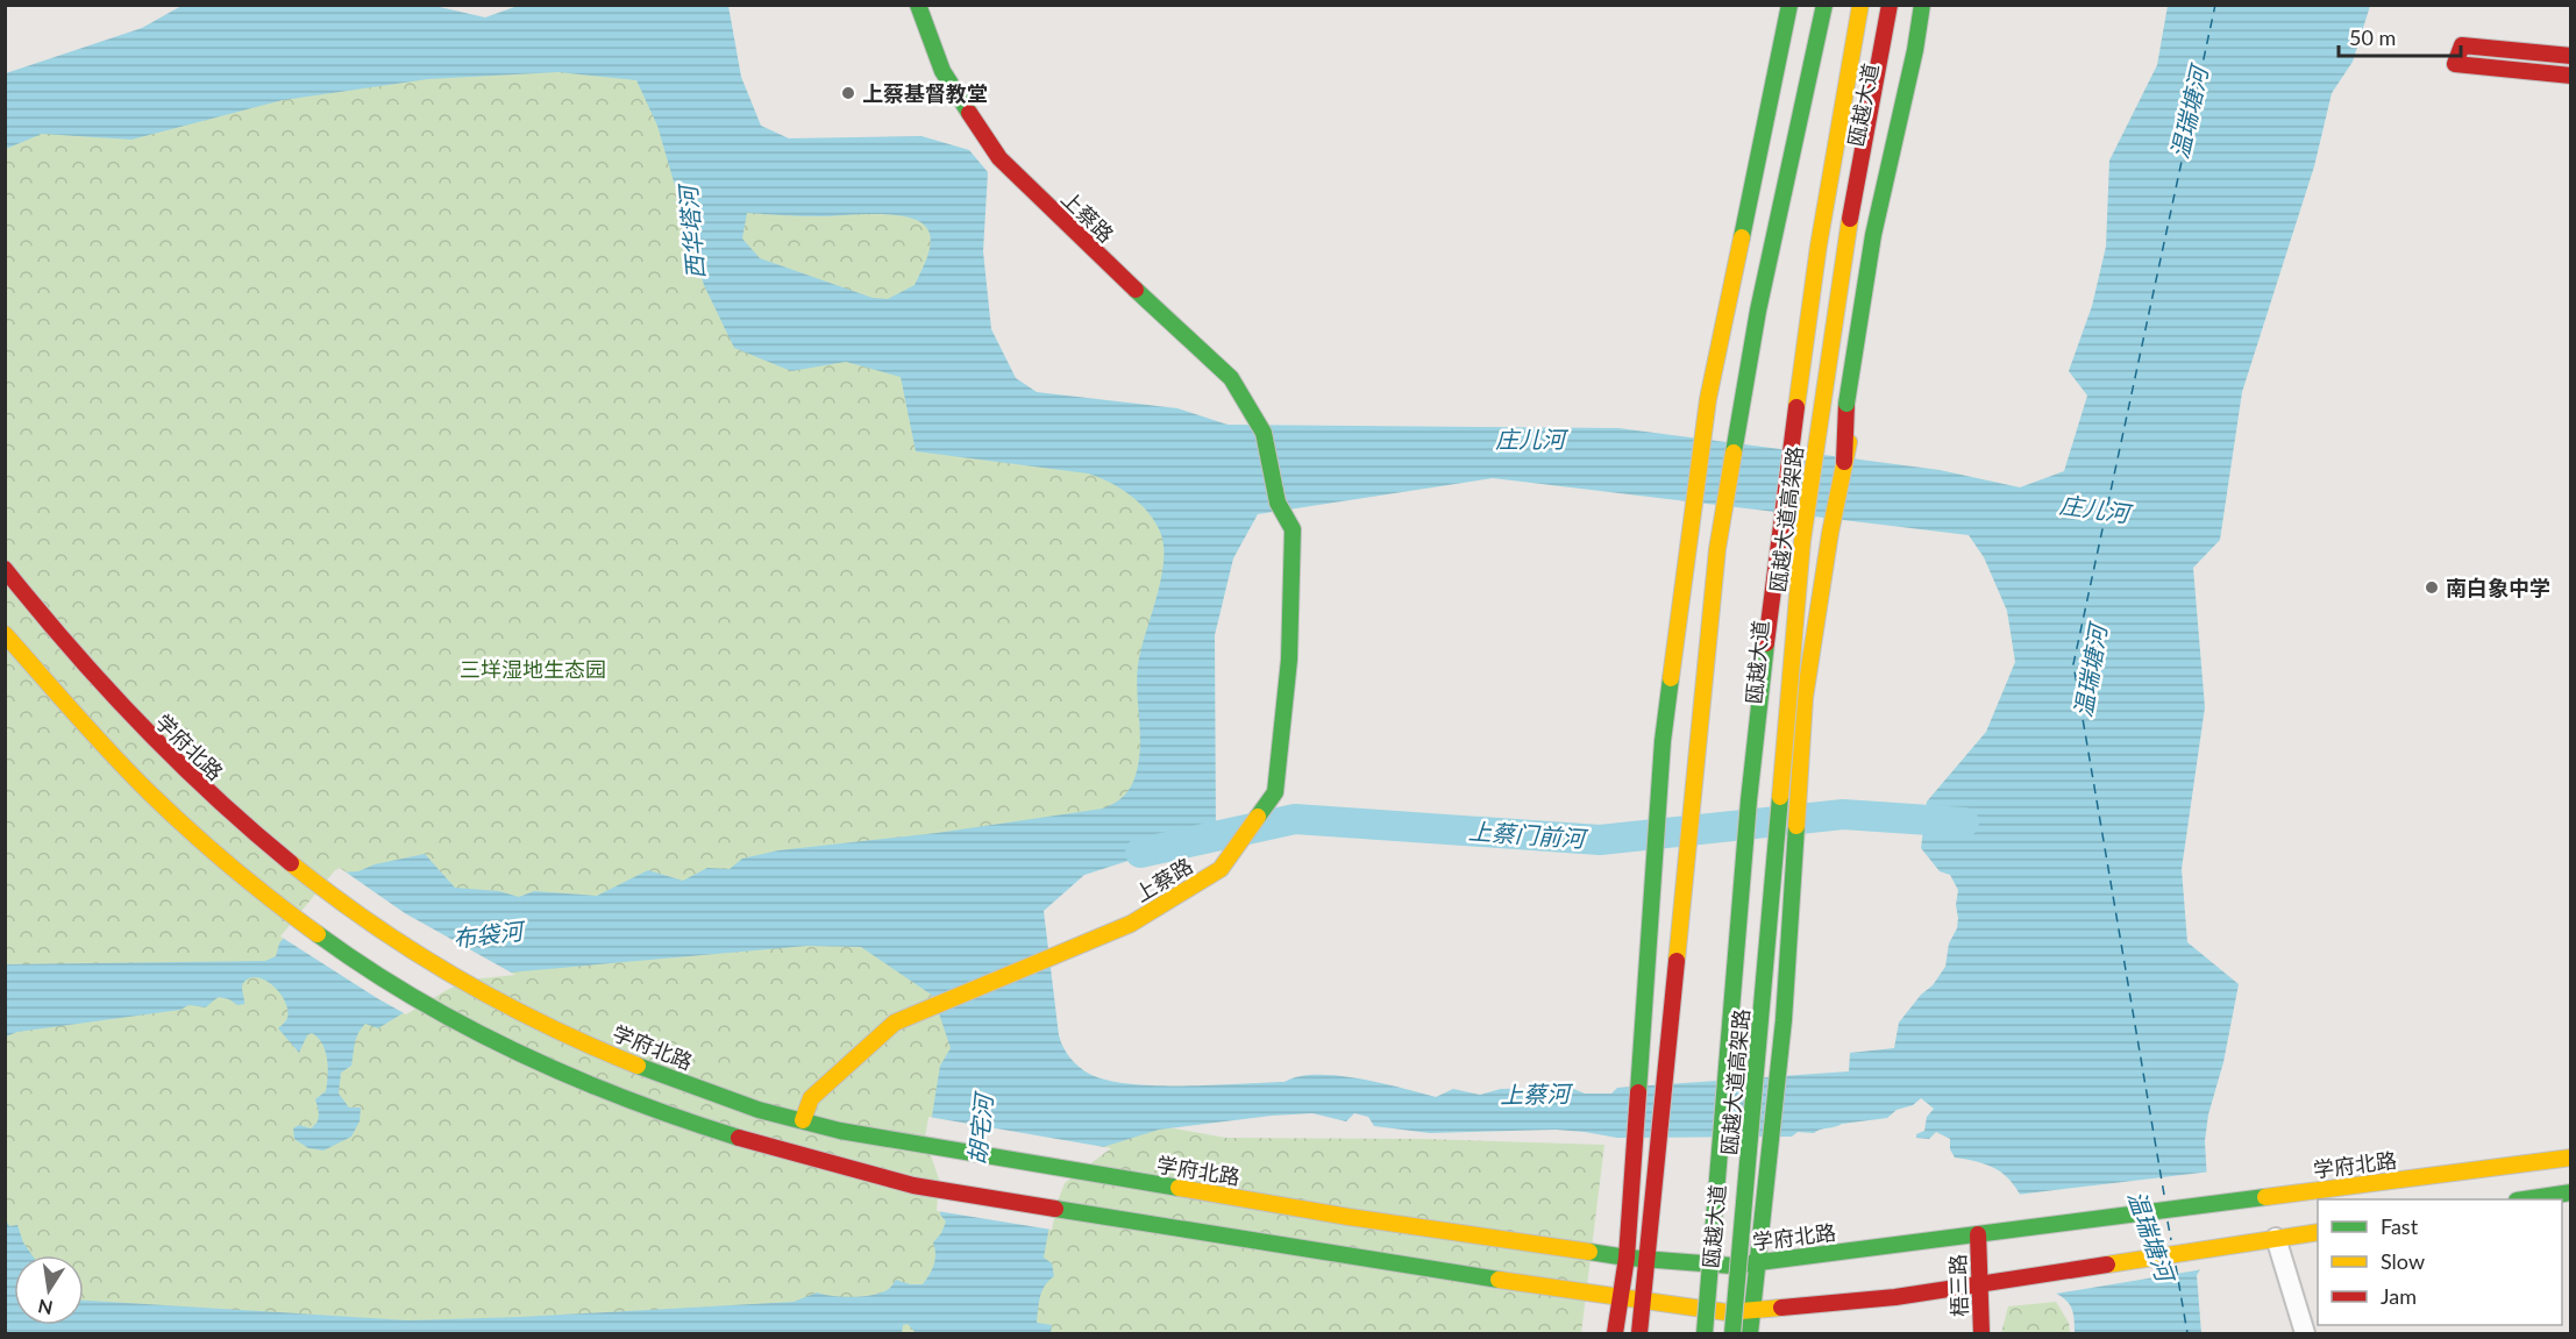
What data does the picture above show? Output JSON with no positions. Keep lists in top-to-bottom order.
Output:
{
  "streets": {
    "main road": [
      "瓯越大道",
      "上蔡路",
      "瓯越大道高架路",
      "学府北路",
      "梧三路"
    ]
  },
  "crossings": [
    ["瓯越大道", "学府北路"],
    ["上蔡路", "学府北路"],
    ["学府北路", "梧三路"]
  ],
  "water": [
    "温瑞塘河",
    "西华塔河",
    "庄儿河",
    "上蔡门前河",
    "布袋河",
    "上蔡河",
    "胡宅河"
  ],
  "parks": ["三垟湿地生态园"],
  "places": ["上蔡基督教堂", "南白象中学"],
  "legend": ["Fast", "Slow", "Jam"],
  "scale_bar": "50 m",
  "north": "bottom"
}
